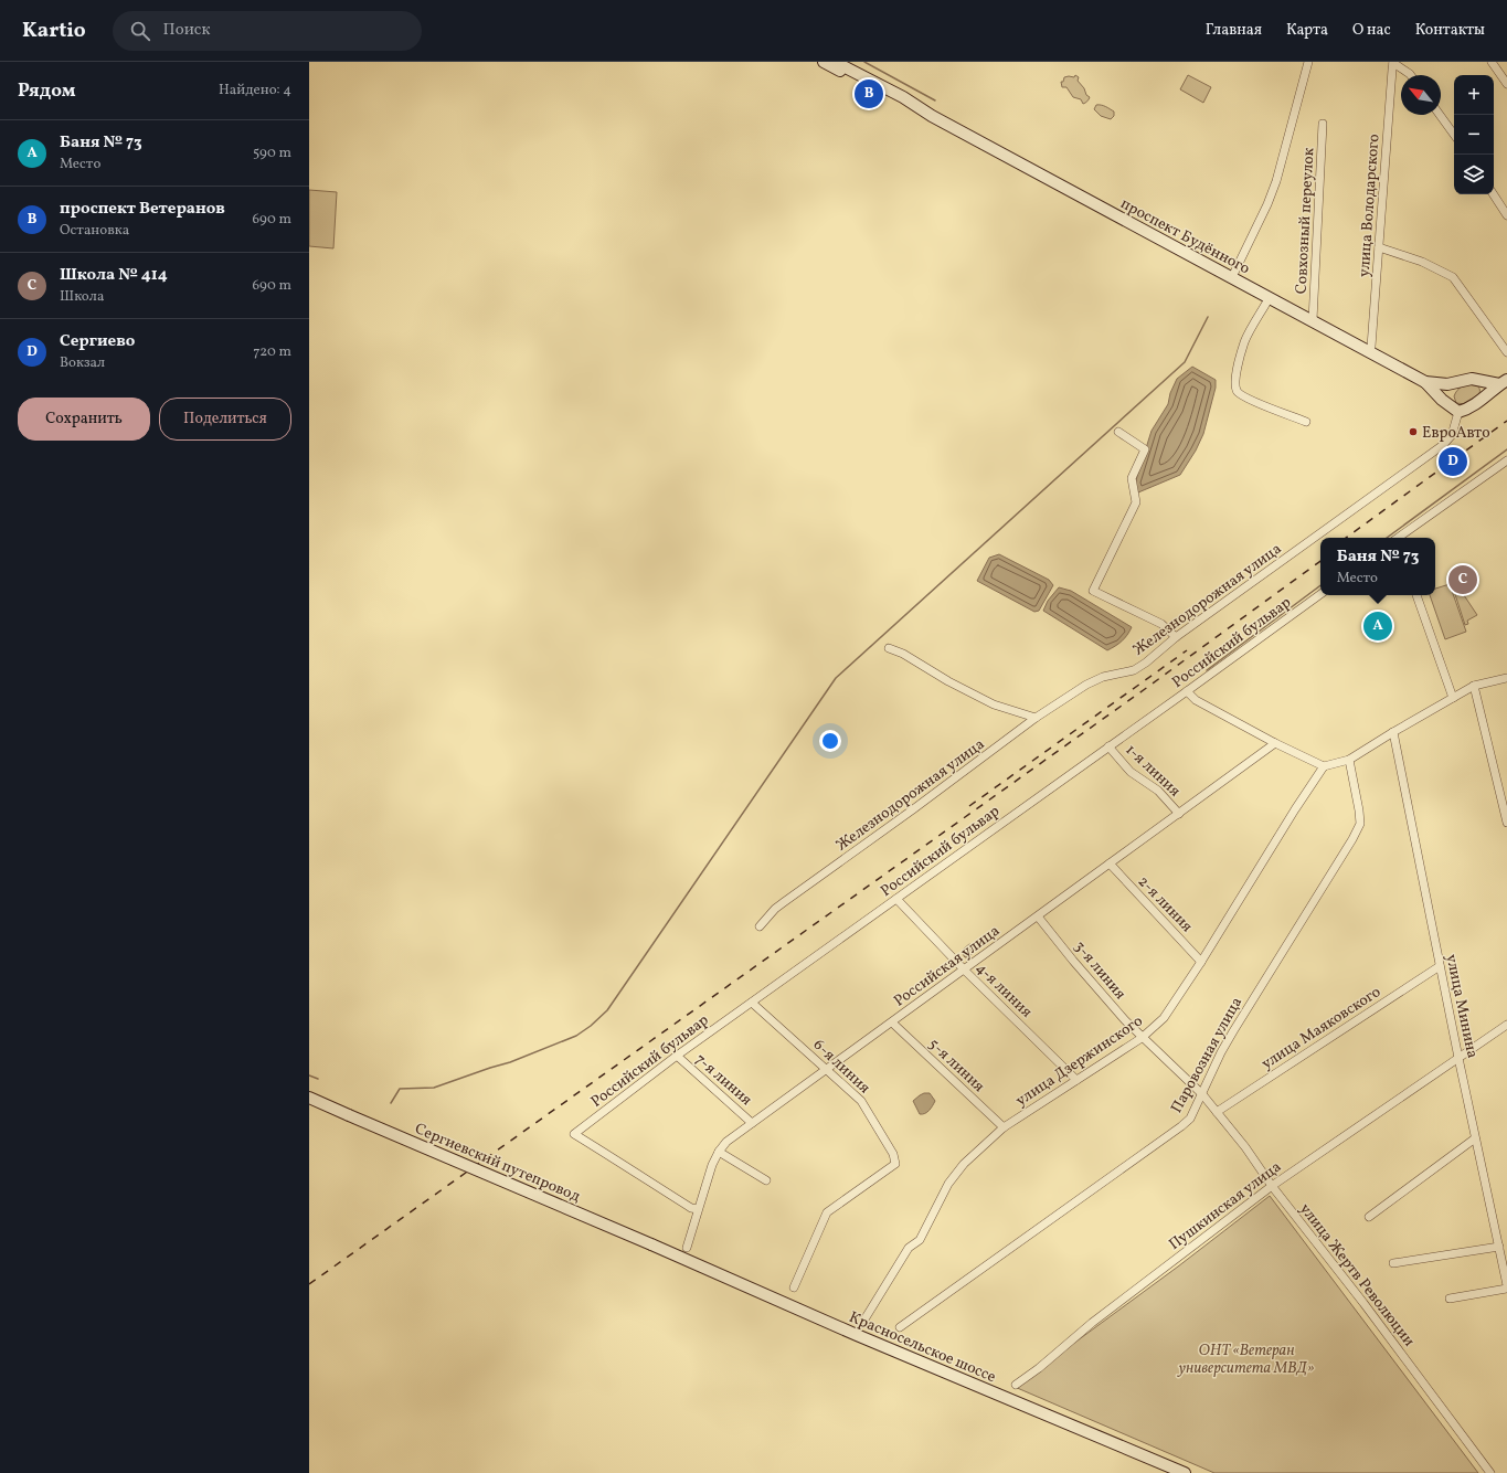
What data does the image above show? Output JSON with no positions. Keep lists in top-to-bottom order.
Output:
{
  "streets": {
    "street": [
      "улица Володарского",
      "Совхозный переулок",
      "проспект Будённого",
      "Железнодорожная улица",
      "Российский бульвар",
      "1-я линия",
      "2-я линия",
      "Российская улица",
      "3-я линия",
      "4-я линия",
      "улица Минина",
      "улица Маяковского",
      "Паровозная улица",
      "улица Дзержинского",
      "5-я линия",
      "6-я линия",
      "7-я линия",
      "Сергиевский путепровод",
      "Пушкинская улица",
      "улица Жертв Революции",
      "Красносельское шоссе"
    ]
  },
  "crossings": [
    ["улица Володарского", "проспект Будённого"],
    ["Совхозный переулок", "проспект Будённого"],
    ["проспект Будённого", "Железнодорожная улица"],
    ["Российский бульвар", "1-я линия"],
    ["Российский бульвар", "Российская улица"],
    ["Российский бульвар", "4-я линия"],
    ["Российский бульвар", "6-я линия"],
    ["Российский бульвар", "7-я линия"],
    ["1-я линия", "Российская улица"],
    ["2-я линия", "Российская улица"],
    ["2-я линия", "улица Дзержинского"],
    ["Российская улица", "3-я линия"],
    ["Российская улица", "4-я линия"],
    ["Российская улица", "5-я линия"],
    ["Российская улица", "6-я линия"],
    ["Российская улица", "7-я линия"],
    ["3-я линия", "Паровозная улица"],
    ["3-я линия", "улица Дзержинского"],
    ["3-я линия", "улица Жертв Революции"],
    ["4-я линия", "улица Дзержинского"],
    ["улица Минина", "улица Маяковского"],
    ["улица Минина", "Пушкинская улица"],
    ["улица Маяковского", "улица Жертв Революции"],
    ["Паровозная улица", "улица Жертв Революции"],
    ["улица Дзержинского", "5-я линия"],
    ["Сергиевский путепровод", "Красносельское шоссе"],
    ["Пушкинская улица", "улица Жертв Революции"]
  ],
  "parks": ["ОНТ «Ветеран университета МВД»"],
  "places": ["ЕвроАвто"],
  "north": "top left",
  "page": {
    "header": "Kartio",
    "search": "Поиск",
    "nav": [
      "Главная",
      "Карта",
      "О нас",
      "Контакты"
    ],
    "heading": ["Рядом", "Найдено: 4"],
    "map_buttons": ["+", "−"],
    "pins": [
      "B",
      "D",
      "C",
      "A"
    ],
    "list": [
      {
        "mark": "A",
        "name": "Баня № 73",
        "note": "Место",
        "value": "590 m"
      },
      {
        "mark": "B",
        "name": "проспект Ветеранов",
        "note": "Остановка",
        "value": "690 m"
      },
      {
        "mark": "C",
        "name": "Школа № 414",
        "note": "Школа",
        "value": "690 m"
      },
      {
        "mark": "D",
        "name": "Сергиево",
        "note": "Вокзал",
        "value": "720 m"
      }
    ],
    "buttons": ["Сохранить", "Поделиться"],
    "popup": ["Баня № 73", "Место"]
  }
}
